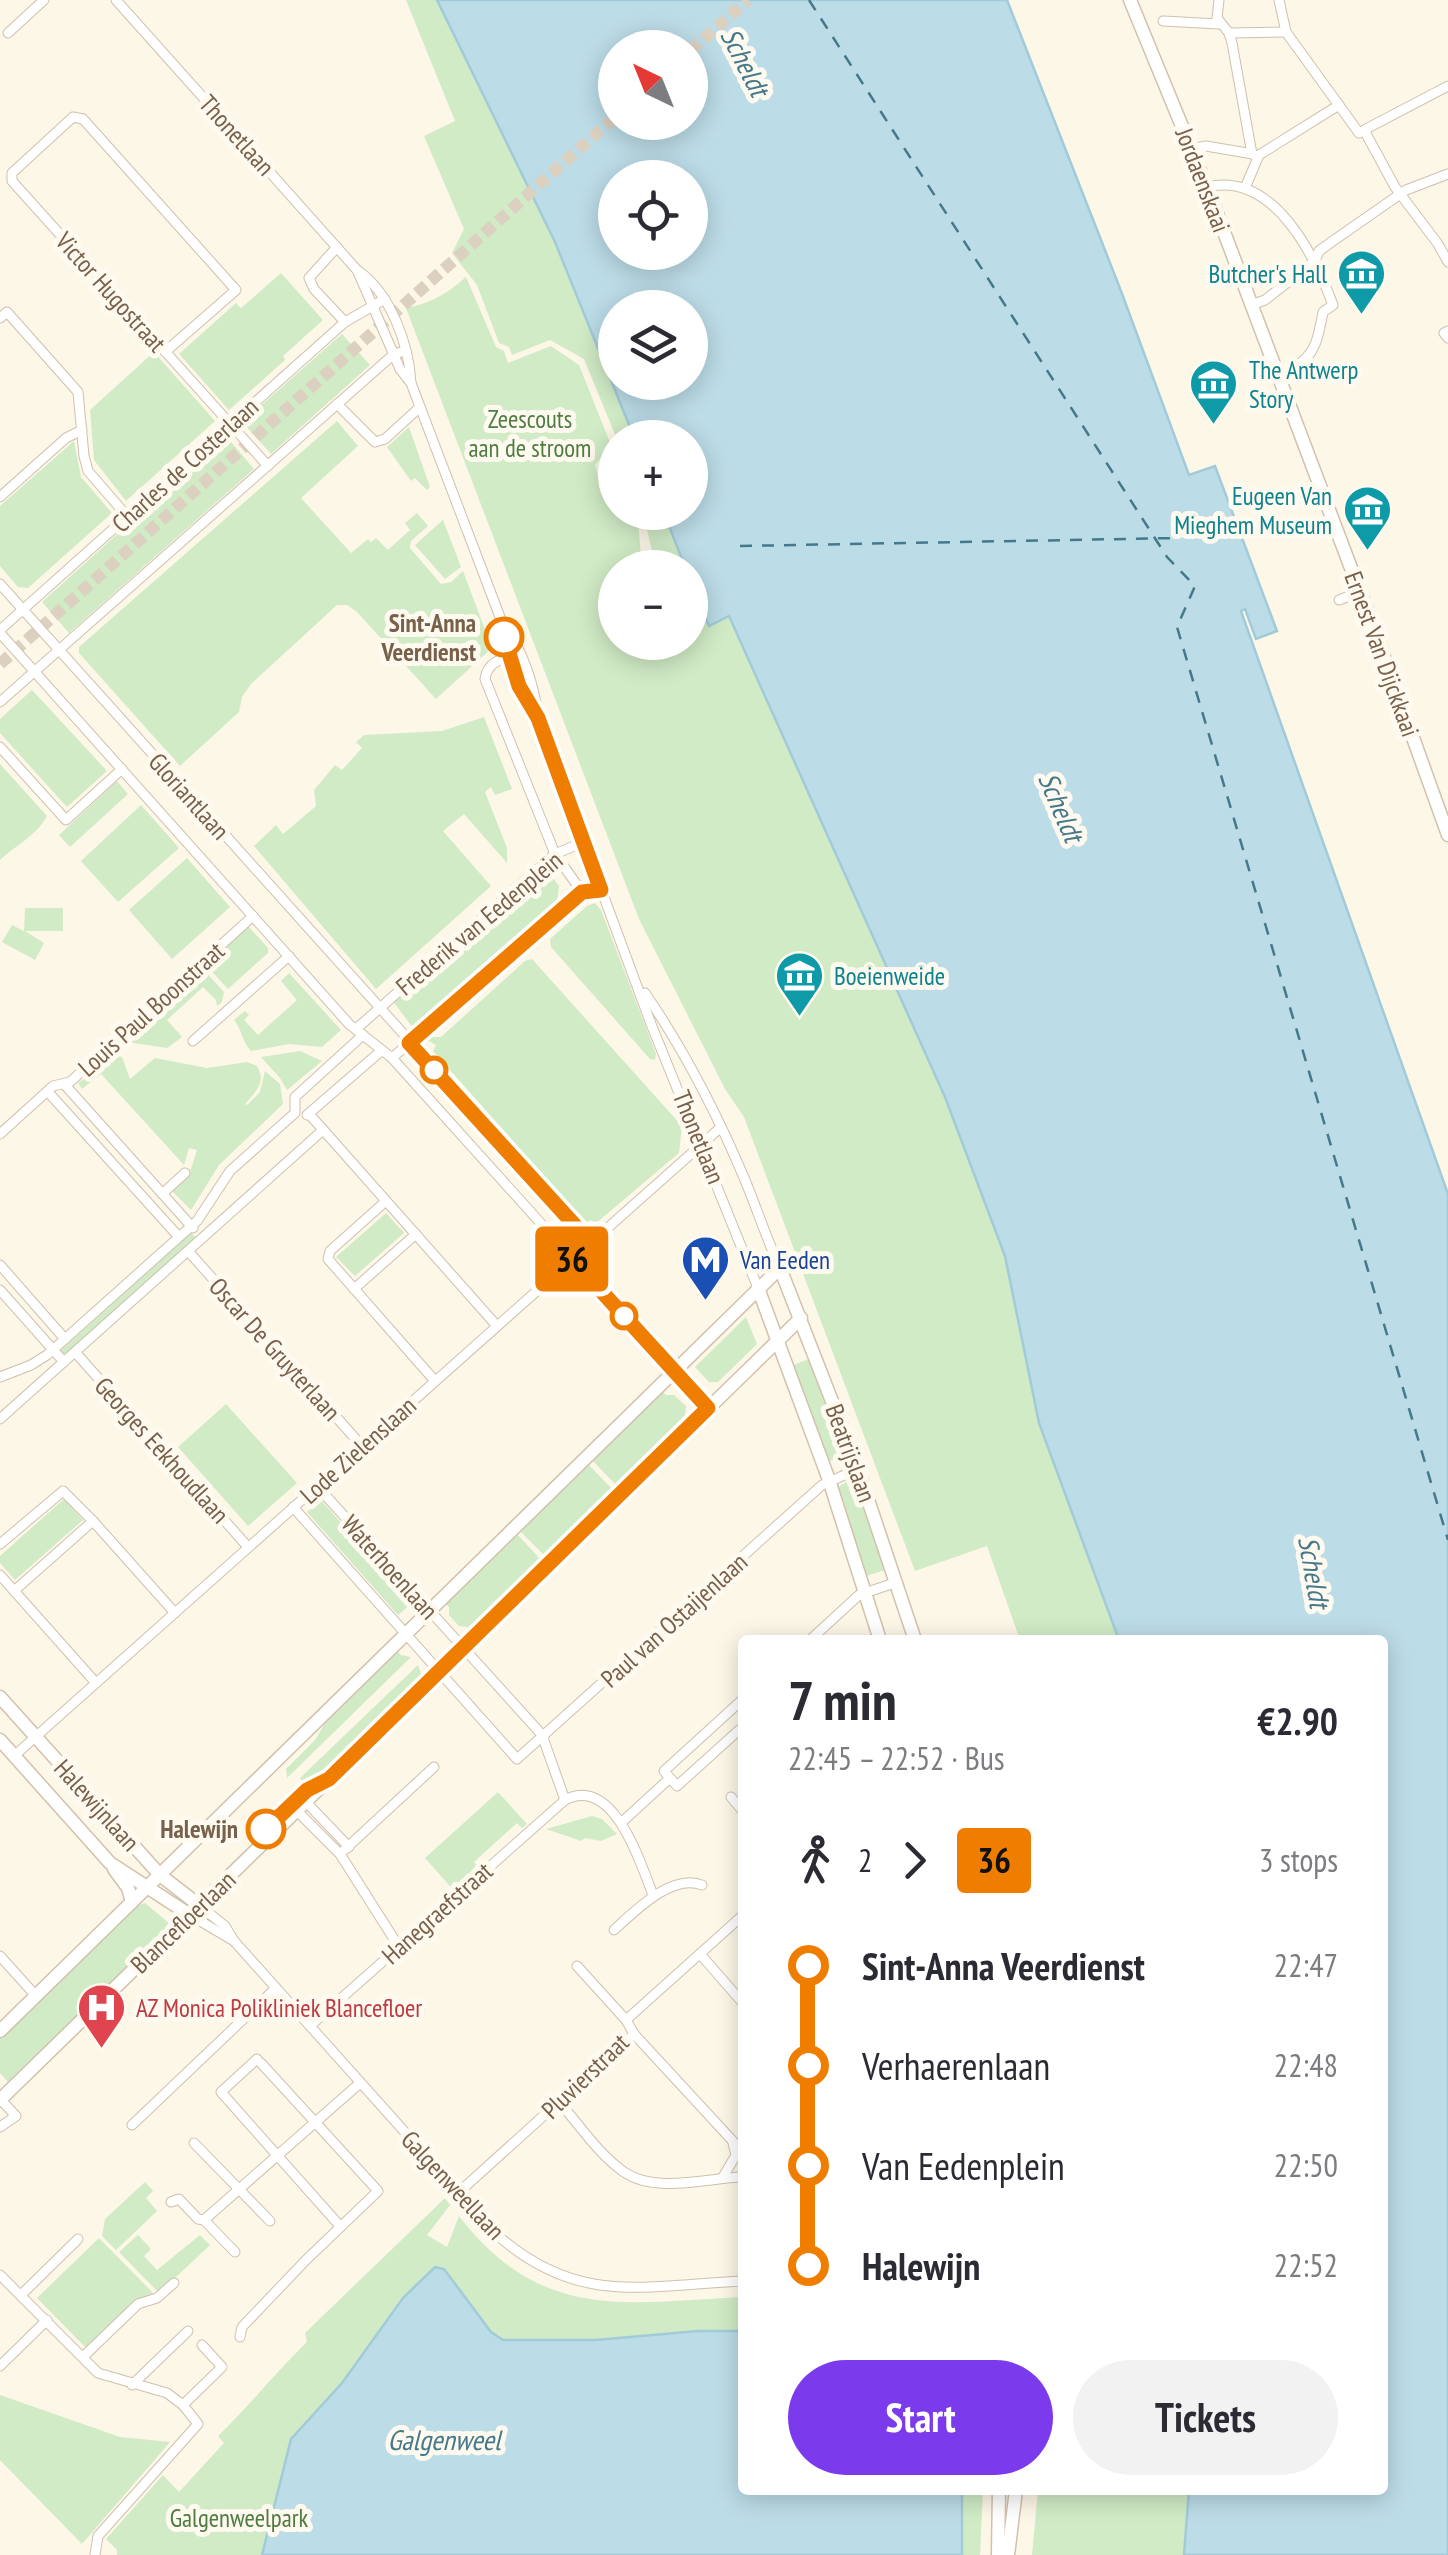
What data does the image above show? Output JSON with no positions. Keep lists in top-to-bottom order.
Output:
{
  "streets": {
    "street": [
      "Thonetlaan",
      "Jordaenskaai",
      "Victor Hugostraat",
      "Charles de Costerlaan",
      "Ernest Van Dijckkaai",
      "Gloriantlaan",
      "Frederik van Eedenplein",
      "Louis Paul Boonstraat",
      "Oscar De Gruyterlaan",
      "Georges Eekhoudlaan",
      "Lode Zielenslaan",
      "Beatrijslaan",
      "Waterhoenlaan",
      "Paul van Ostaijenlaan",
      "Halewijnlaan",
      "Hanegraefstraat",
      "Blancefloerlaan",
      "Pluvierstraat",
      "Galgenweellaan"
    ]
  },
  "crossings": [
    ["Thonetlaan", "Charles de Costerlaan"],
    ["Thonetlaan", "Frederik van Eedenplein"],
    ["Thonetlaan", "Lode Zielenslaan"],
    ["Thonetlaan", "Beatrijslaan"],
    ["Thonetlaan", "Blancefloerlaan"],
    ["Jordaenskaai", "Ernest Van Dijckkaai"],
    ["Victor Hugostraat", "Charles de Costerlaan"],
    ["Charles de Costerlaan", "Gloriantlaan"],
    ["Gloriantlaan", "Frederik van Eedenplein"],
    ["Gloriantlaan", "Louis Paul Boonstraat"],
    ["Frederik van Eedenplein", "Lode Zielenslaan"],
    ["Oscar De Gruyterlaan", "Lode Zielenslaan"],
    ["Georges Eekhoudlaan", "Lode Zielenslaan"],
    ["Lode Zielenslaan", "Waterhoenlaan"],
    ["Lode Zielenslaan", "Halewijnlaan"],
    ["Beatrijslaan", "Paul van Ostaijenlaan"],
    ["Beatrijslaan", "Blancefloerlaan"],
    ["Waterhoenlaan", "Paul van Ostaijenlaan"],
    ["Waterhoenlaan", "Blancefloerlaan"],
    ["Halewijnlaan", "Blancefloerlaan"],
    ["Halewijnlaan", "Galgenweellaan"],
    ["Hanegraefstraat", "Galgenweellaan"],
    ["Blancefloerlaan", "Galgenweellaan"],
    ["Pluvierstraat", "Galgenweellaan"]
  ],
  "water": ["Scheldt", "Galgenweel"],
  "parks": ["Zeescouts aan de stroom", "Galgenweelpark"],
  "places": {
    "museum": [
      "Butcher's Hall",
      "The Antwerp Story",
      "Eugeen Van Mieghem Museum",
      "Boeienweide"
    ],
    "other": ["Sint-Anna Veerdienst", "Halewijn"],
    "metro station": ["Van Eeden"],
    "hospital": ["AZ Monica Polikliniek Blancefloer"]
  },
  "lines": ["bus line 36"],
  "north": "top left",
  "page": {
    "on_map": "36",
    "map_buttons": ["+", "−"],
    "heading": ["7 min", "22:45 – 22:52 · Bus", "€2.90"],
    "legs": ["2", "36", "3 stops"],
    "list": [
      {
        "name": "Sint-Anna Veerdienst",
        "value": "22:47"
      },
      {
        "name": "Verhaerenlaan",
        "value": "22:48"
      },
      {
        "name": "Van Eedenplein",
        "value": "22:50"
      },
      {
        "name": "Halewijn",
        "value": "22:52"
      }
    ],
    "buttons": ["Start", "Tickets"]
  }
}
